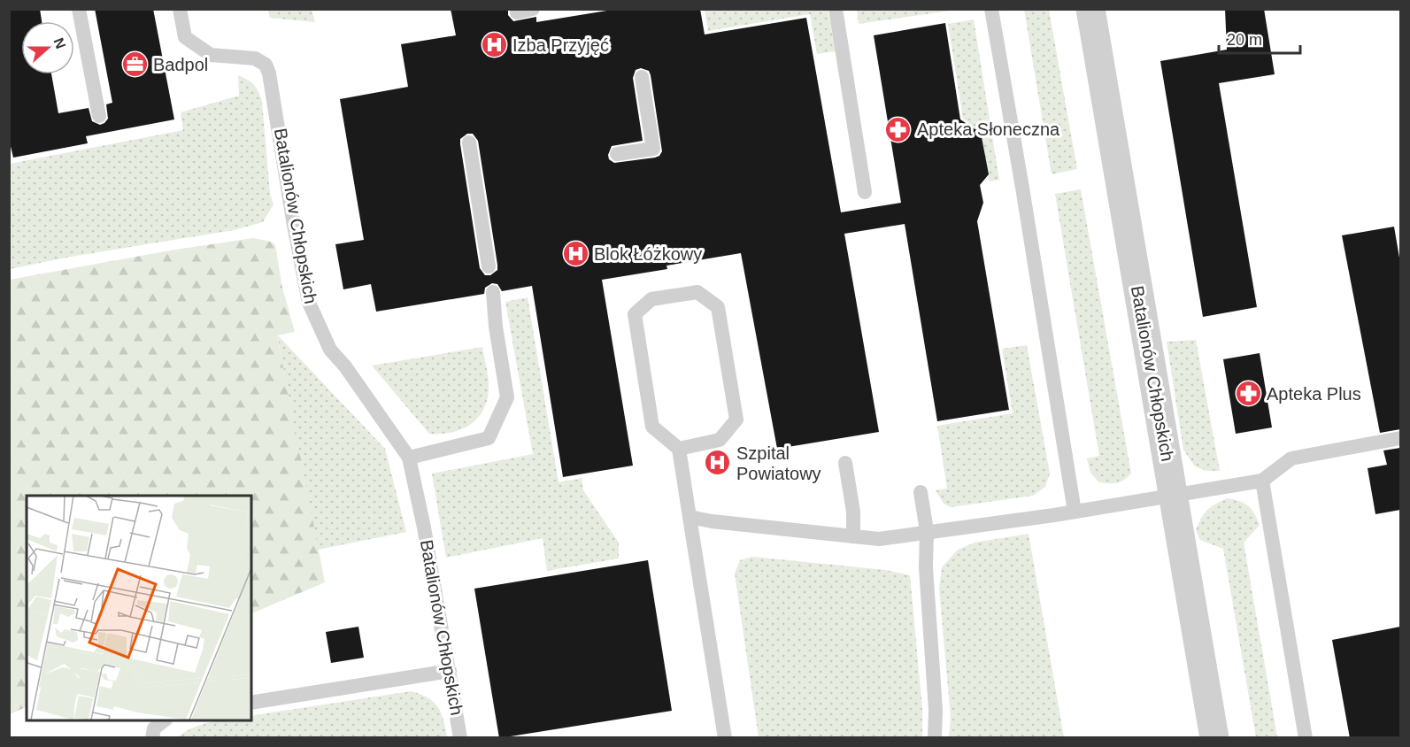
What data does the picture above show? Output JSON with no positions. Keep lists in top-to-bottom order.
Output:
{
  "streets": {
    "street": ["Batalionów Chłopskich"]
  },
  "places": {
    "hospital": ["Izba Przyjęć", "Blok Łóżkowy", "Szpital Powiatowy"],
    "office": ["Badpol"],
    "pharmacy": ["Apteka Słoneczna", "Apteka Plus"]
  },
  "scale_bar": "20 m",
  "north": "right"
}
